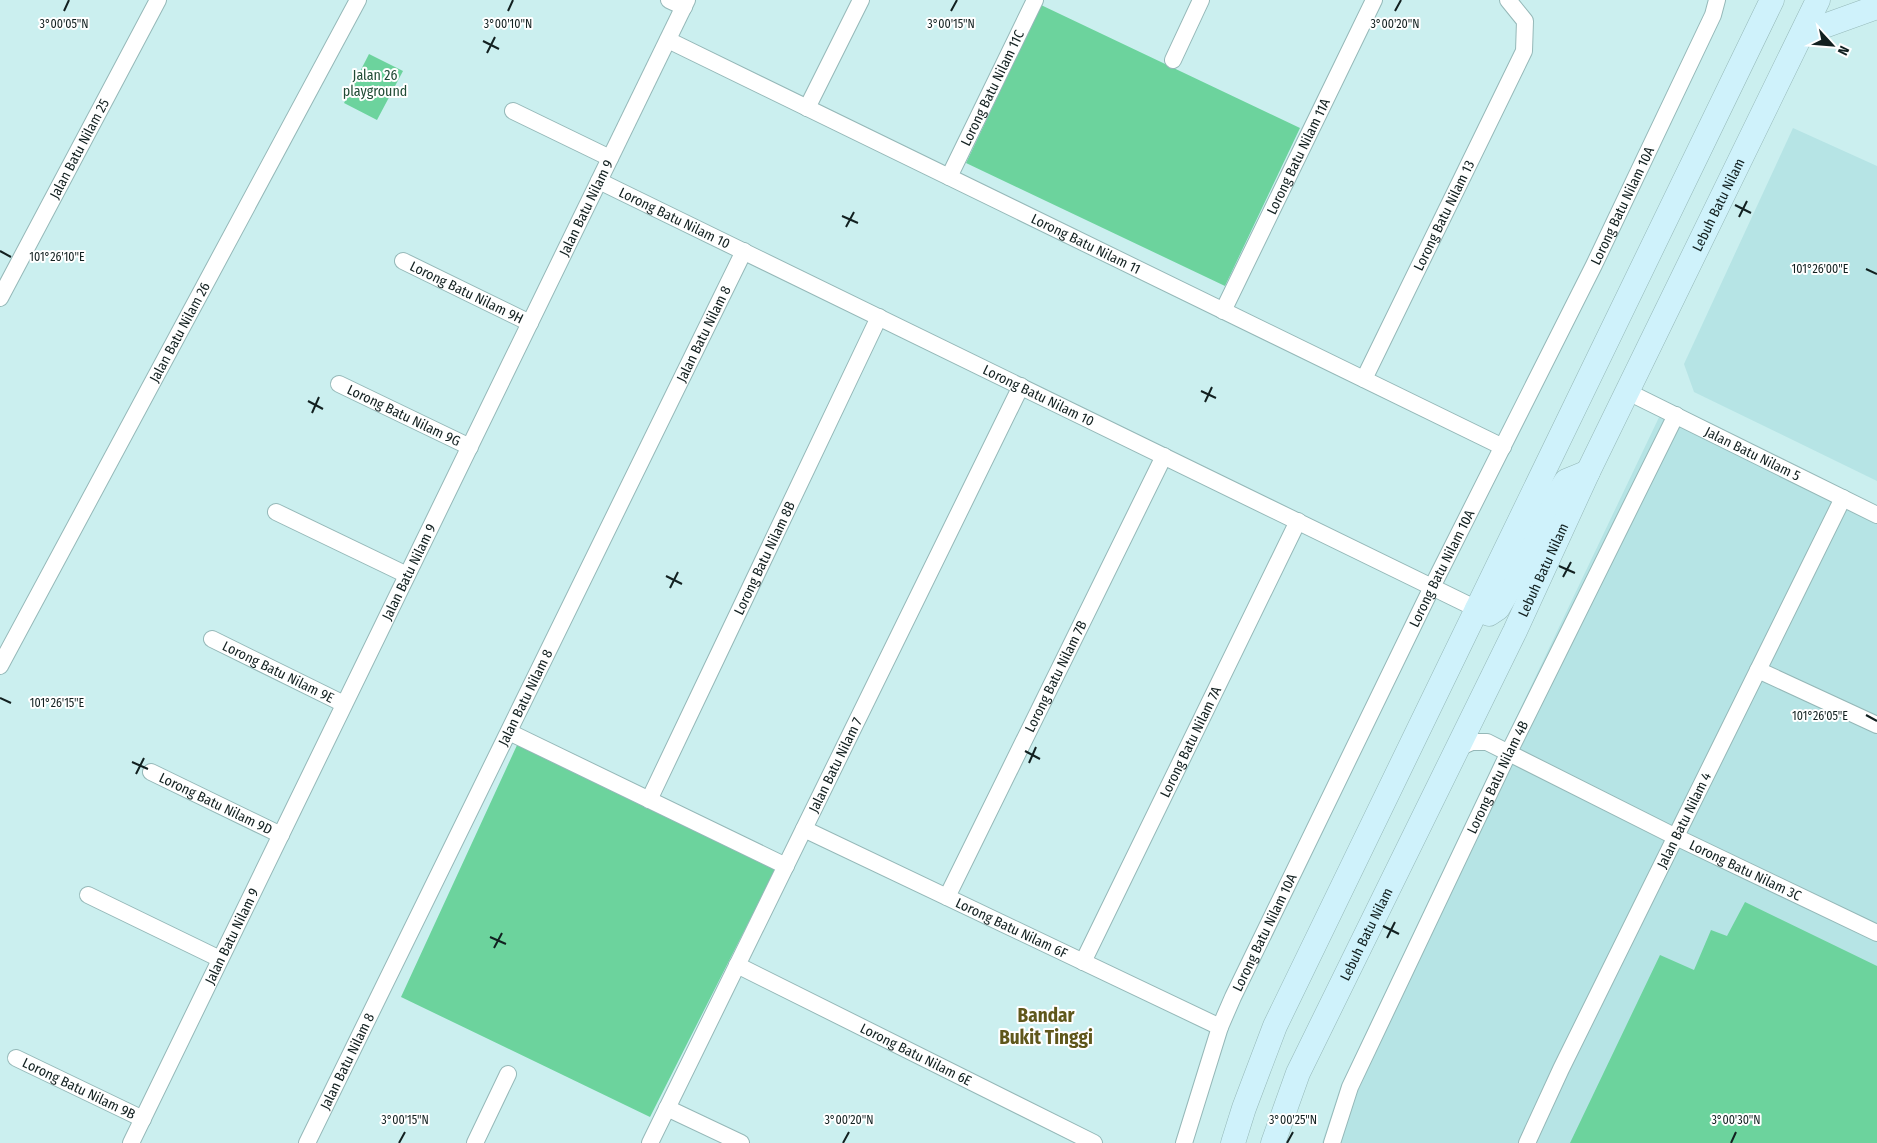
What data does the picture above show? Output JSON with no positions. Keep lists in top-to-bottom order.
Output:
{
  "streets": {
    "main road": ["Lebuh Batu Nilam"],
    "street": [
      "Lorong Batu Nilam 11C",
      "Jalan Batu Nilam 25",
      "Lorong Batu Nilam 11A",
      "Lorong Batu Nilam 10A",
      "Jalan Batu Nilam 9",
      "Lorong Batu Nilam 13",
      "Lorong Batu Nilam 10",
      "Lorong Batu Nilam 11",
      "Lorong Batu Nilam 9H",
      "Jalan Batu Nilam 26",
      "Jalan Batu Nilam 8",
      "Lorong Batu Nilam 9G",
      "Jalan Batu Nilam 5",
      "Lorong Batu Nilam 8B",
      "Lorong Batu Nilam 9E",
      "Lorong Batu Nilam 7B",
      "Lorong Batu Nilam 7A",
      "Jalan Batu Nilam 7",
      "Lorong Batu Nilam 4B",
      "Lorong Batu Nilam 9D",
      "Jalan Batu Nilam 4",
      "Lorong Batu Nilam 3C",
      "Lorong Batu Nilam 6F",
      "Lorong Batu Nilam 6E",
      "Lorong Batu Nilam 9B"
    ]
  },
  "crossings": [
    ["Lorong Batu Nilam 11C", "Lorong Batu Nilam 11"],
    ["Lorong Batu Nilam 11A", "Lorong Batu Nilam 11"],
    ["Lorong Batu Nilam 10A", "Lorong Batu Nilam 10"],
    ["Lorong Batu Nilam 10A", "Lorong Batu Nilam 11"],
    ["Lorong Batu Nilam 10A", "Lorong Batu Nilam 6F"],
    ["Lebuh Batu Nilam", "Jalan Batu Nilam 5"],
    ["Lebuh Batu Nilam", "Lorong Batu Nilam 3C"],
    ["Jalan Batu Nilam 9", "Lorong Batu Nilam 10"],
    ["Jalan Batu Nilam 9", "Lorong Batu Nilam 11"],
    ["Jalan Batu Nilam 9", "Lorong Batu Nilam 9H"],
    ["Jalan Batu Nilam 9", "Lorong Batu Nilam 9G"],
    ["Jalan Batu Nilam 9", "Lorong Batu Nilam 9E"],
    ["Jalan Batu Nilam 9", "Lorong Batu Nilam 9D"],
    ["Jalan Batu Nilam 9", "Lorong Batu Nilam 9B"],
    ["Lorong Batu Nilam 13", "Lorong Batu Nilam 11"],
    ["Lorong Batu Nilam 10", "Jalan Batu Nilam 8"],
    ["Lorong Batu Nilam 10", "Lorong Batu Nilam 8B"],
    ["Lorong Batu Nilam 10", "Lorong Batu Nilam 7B"],
    ["Lorong Batu Nilam 10", "Lorong Batu Nilam 7A"],
    ["Lorong Batu Nilam 10", "Jalan Batu Nilam 7"],
    ["Jalan Batu Nilam 5", "Lorong Batu Nilam 4B"],
    ["Jalan Batu Nilam 5", "Jalan Batu Nilam 4"],
    ["Lorong Batu Nilam 7B", "Lorong Batu Nilam 6F"],
    ["Lorong Batu Nilam 7A", "Lorong Batu Nilam 6F"],
    ["Jalan Batu Nilam 7", "Lorong Batu Nilam 6F"],
    ["Jalan Batu Nilam 7", "Lorong Batu Nilam 6E"],
    ["Lorong Batu Nilam 4B", "Lorong Batu Nilam 3C"],
    ["Jalan Batu Nilam 4", "Lorong Batu Nilam 3C"]
  ],
  "districts": ["Bandar Bukit Tinggi"],
  "parks": ["Jalan 26 playground"],
  "north": "bottom right",
  "coordinates": [
    "3°00'05\"N",
    "3°00'10\"N",
    "3°00'15\"N",
    "3°00'20\"N",
    "101°26'10\"E",
    "101°26'00\"E",
    "101°26'15\"E",
    "101°26'05\"E",
    "3°00'25\"N",
    "3°00'30\"N"
  ]
}
